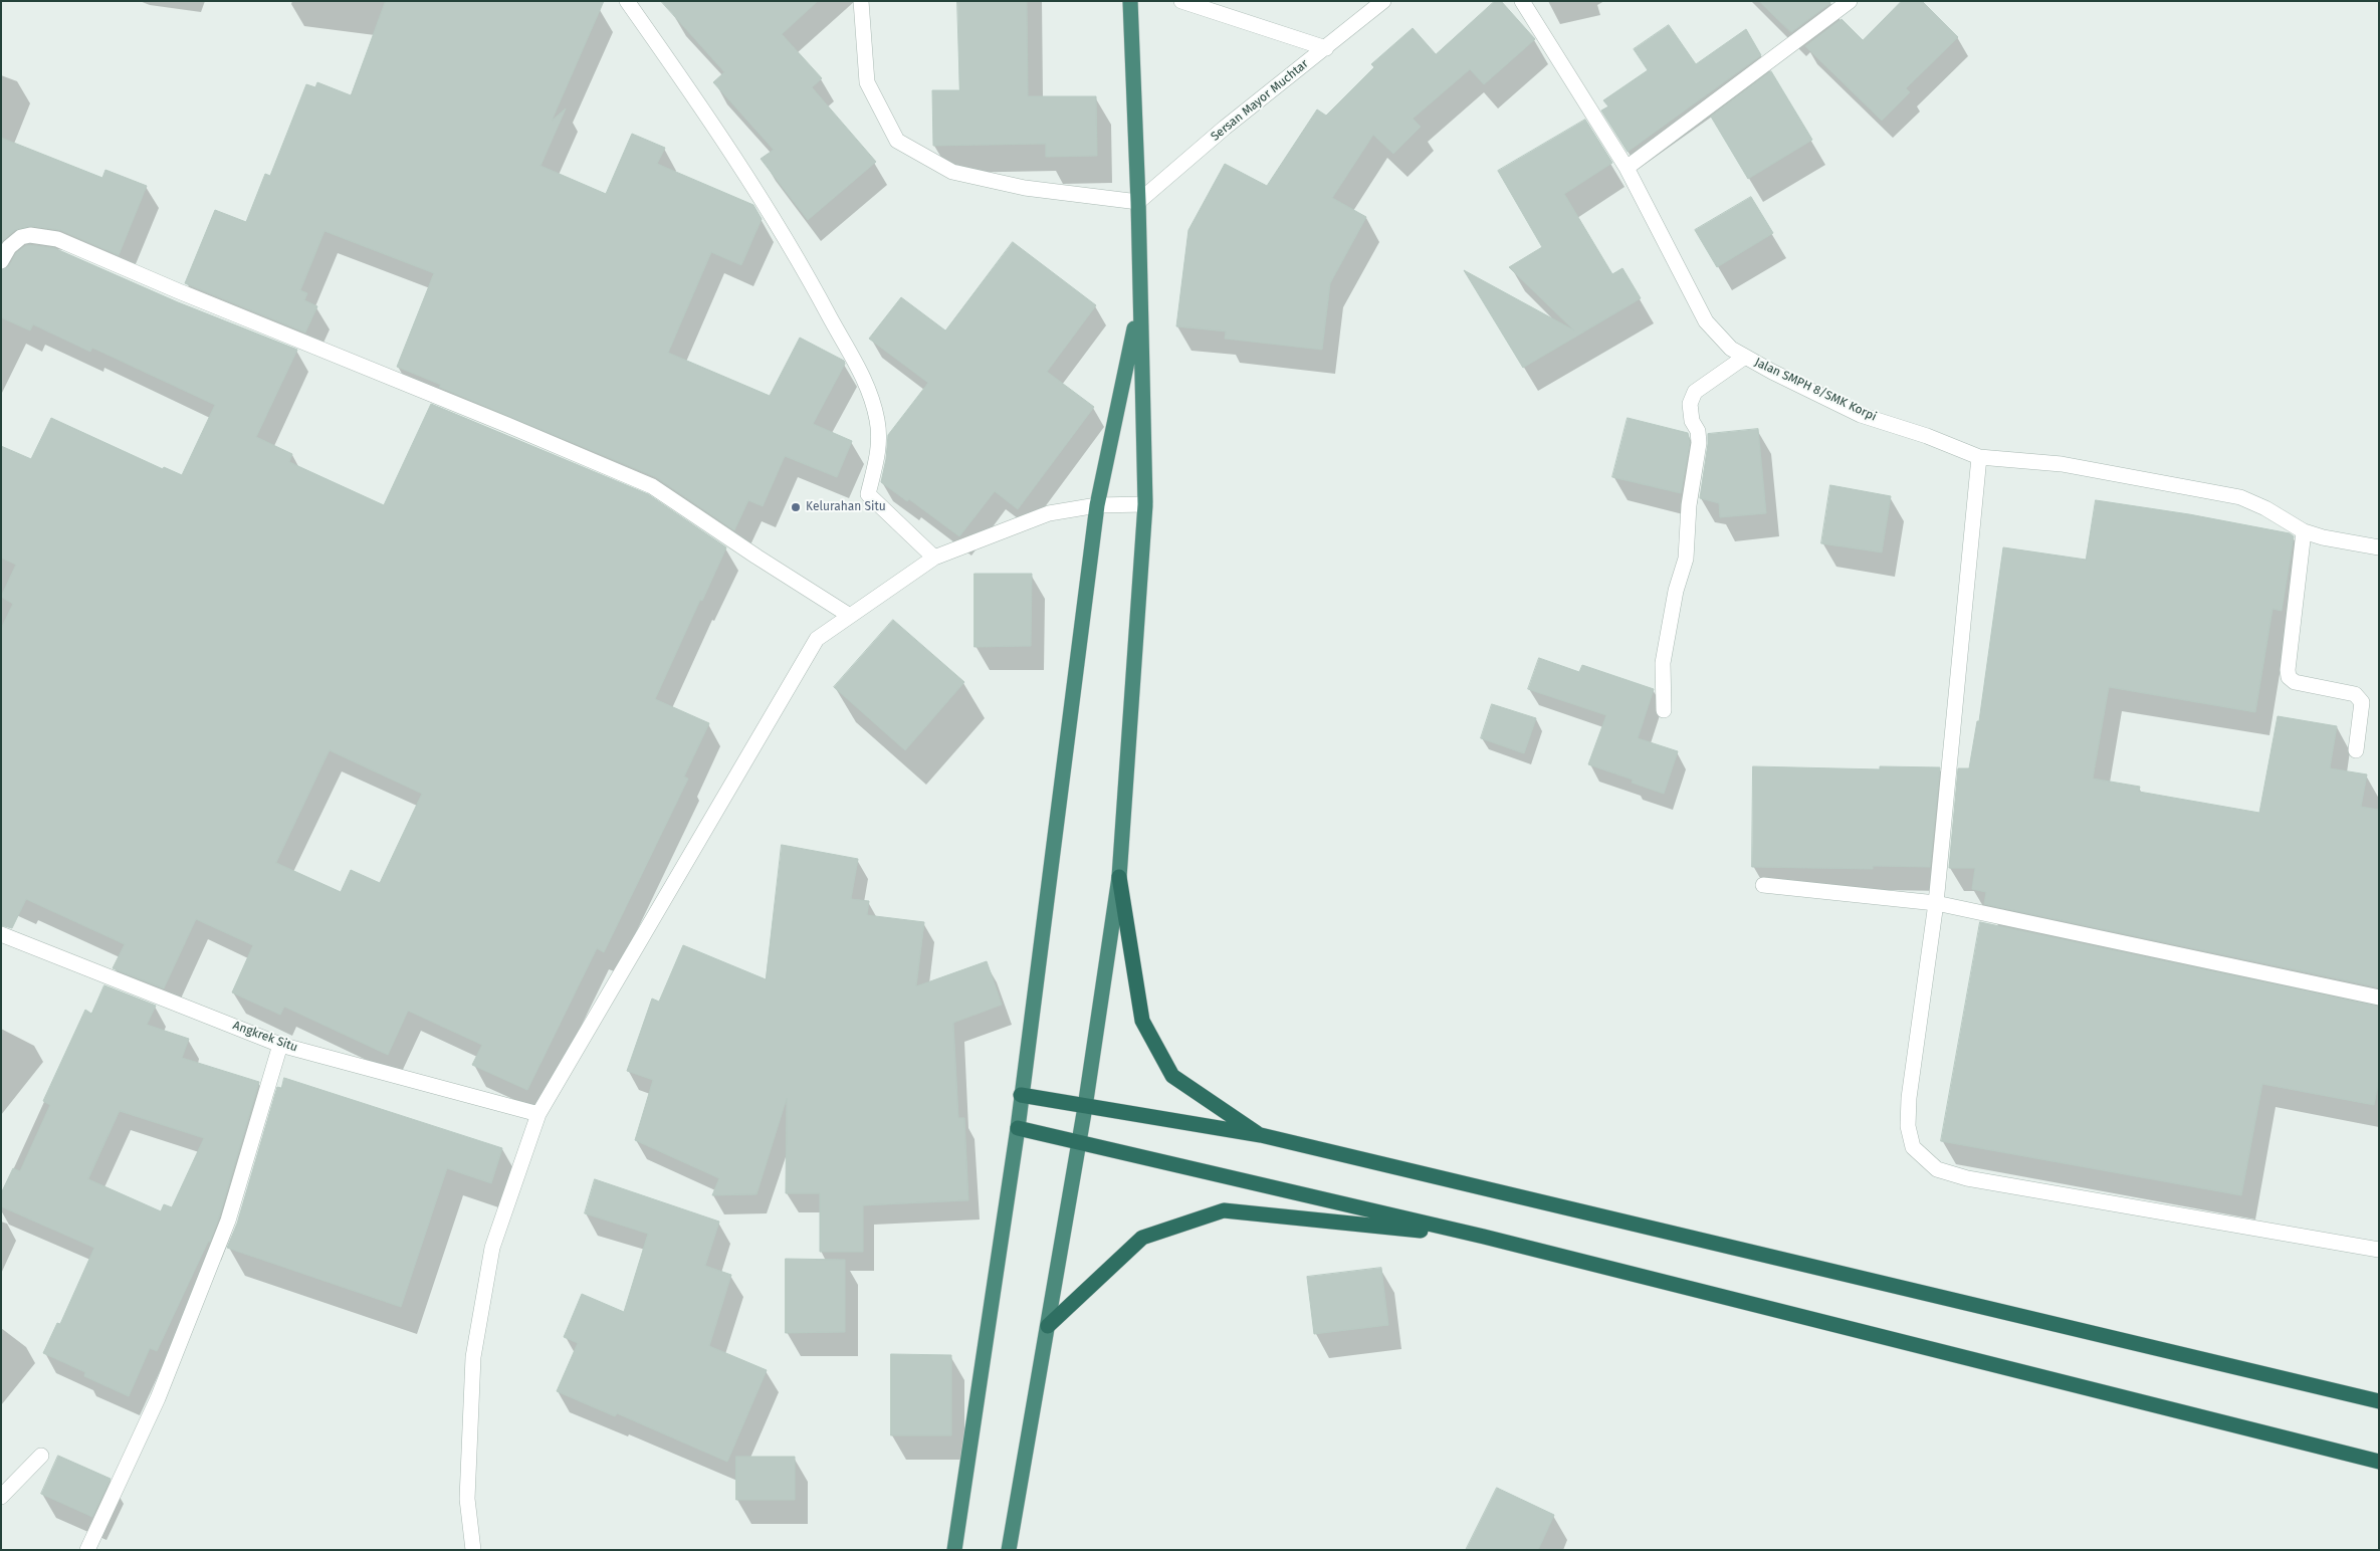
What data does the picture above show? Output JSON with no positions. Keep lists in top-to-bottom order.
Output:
{
  "streets": {
    "street": ["Sersan Mayor Muchtar", "Jalan SMPH 8/SMK Korpi", "Angkrek Situ"]
  },
  "places": ["Kelurahan Situ"]
}
